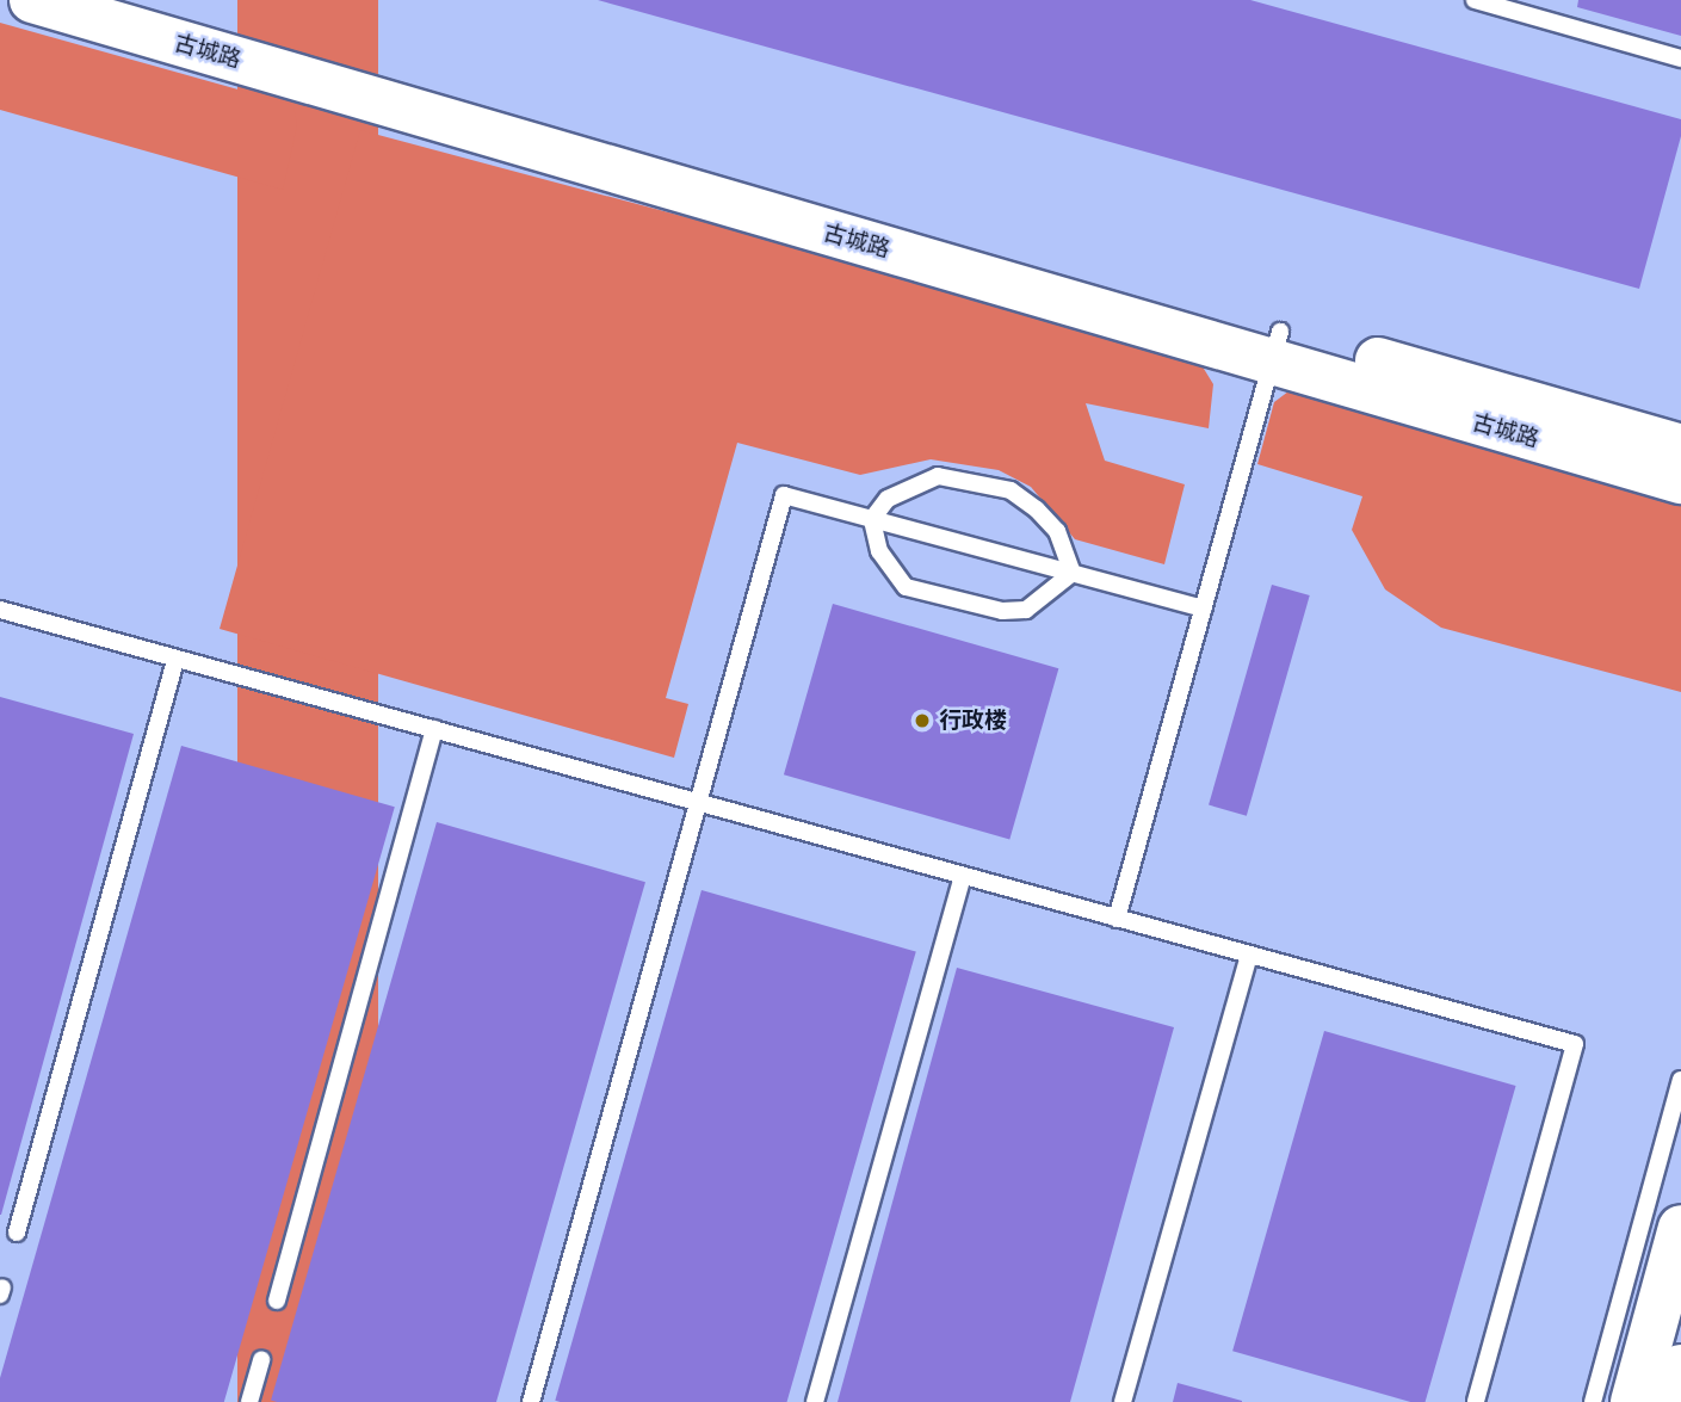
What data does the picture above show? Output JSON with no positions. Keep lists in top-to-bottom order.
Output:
{
  "streets": {
    "main road": ["古城路"]
  },
  "places": ["行政楼"]
}
